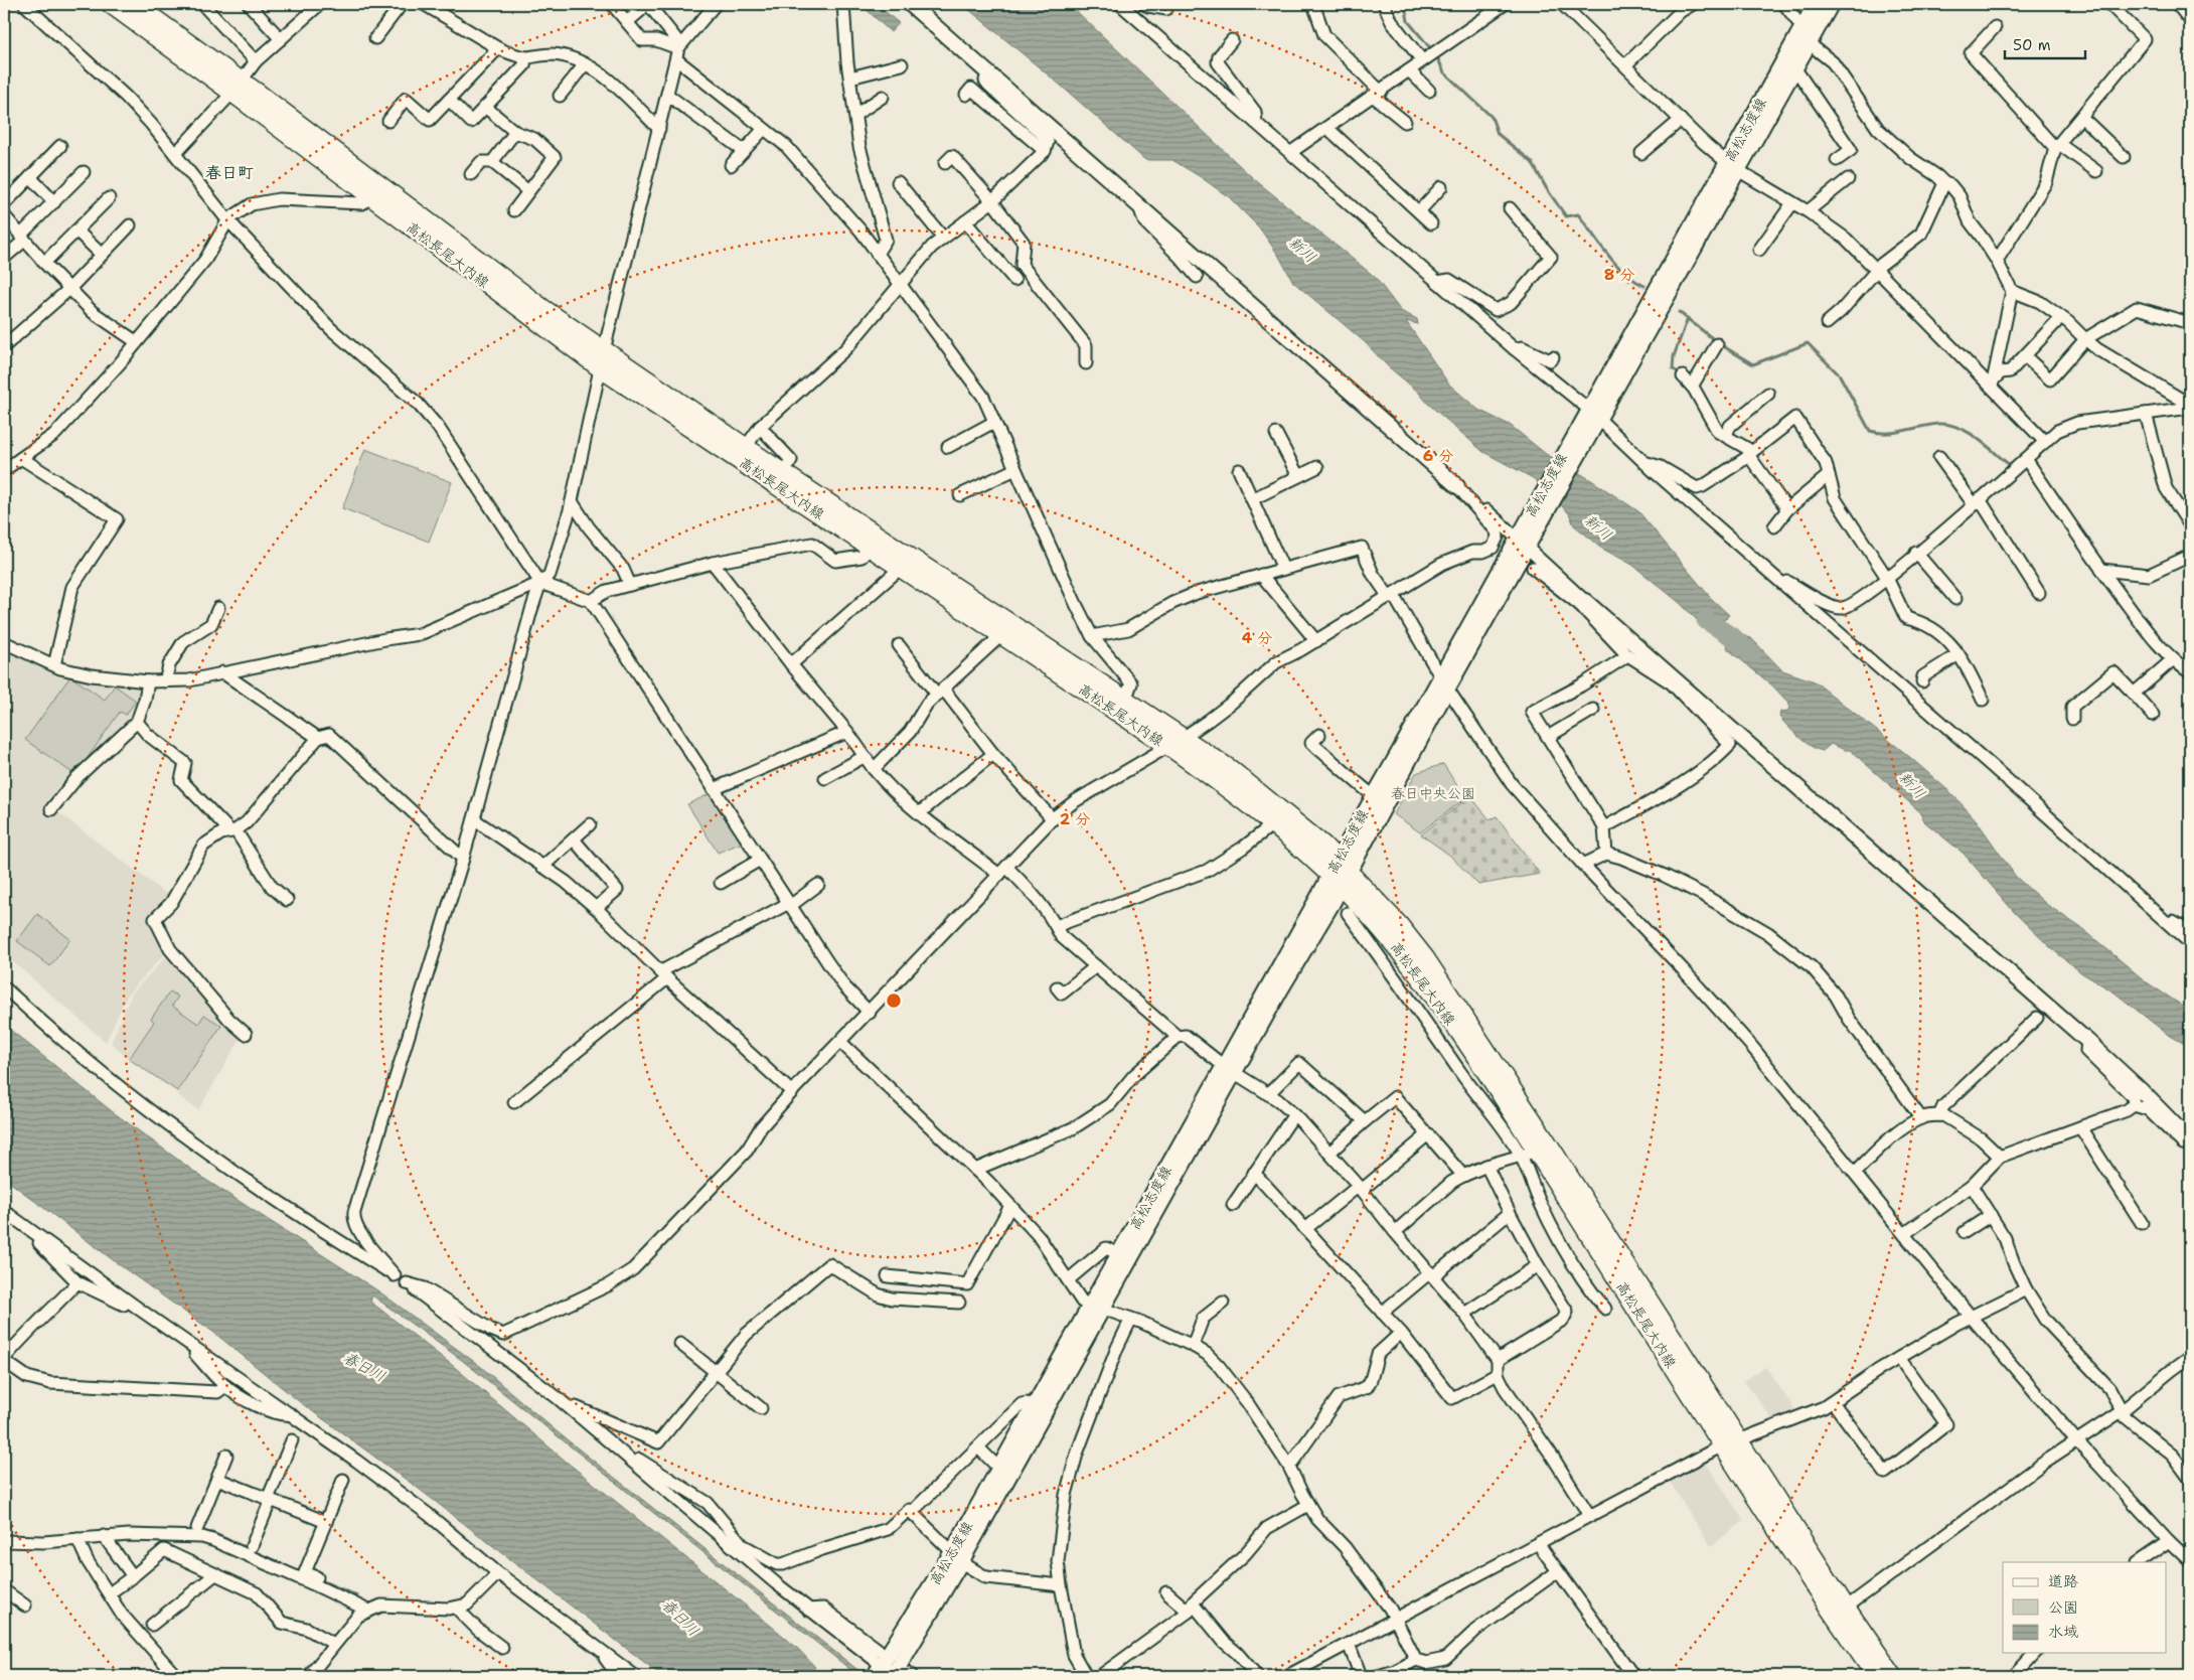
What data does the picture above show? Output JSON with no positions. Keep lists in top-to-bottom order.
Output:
{
  "streets": {
    "main road": ["高松志度線", "高松長尾大内線"]
  },
  "crossings": [
    ["高松志度線", "高松長尾大内線"]
  ],
  "districts": ["春日町"],
  "water": ["新川", "春日川"],
  "parks": ["春日中央公園"],
  "legend": ["道路", "公園", "水域"],
  "scale_bar": "50 m",
  "rings": [
    "8 分",
    "6 分",
    "4 分",
    "2 分"
  ]
}
